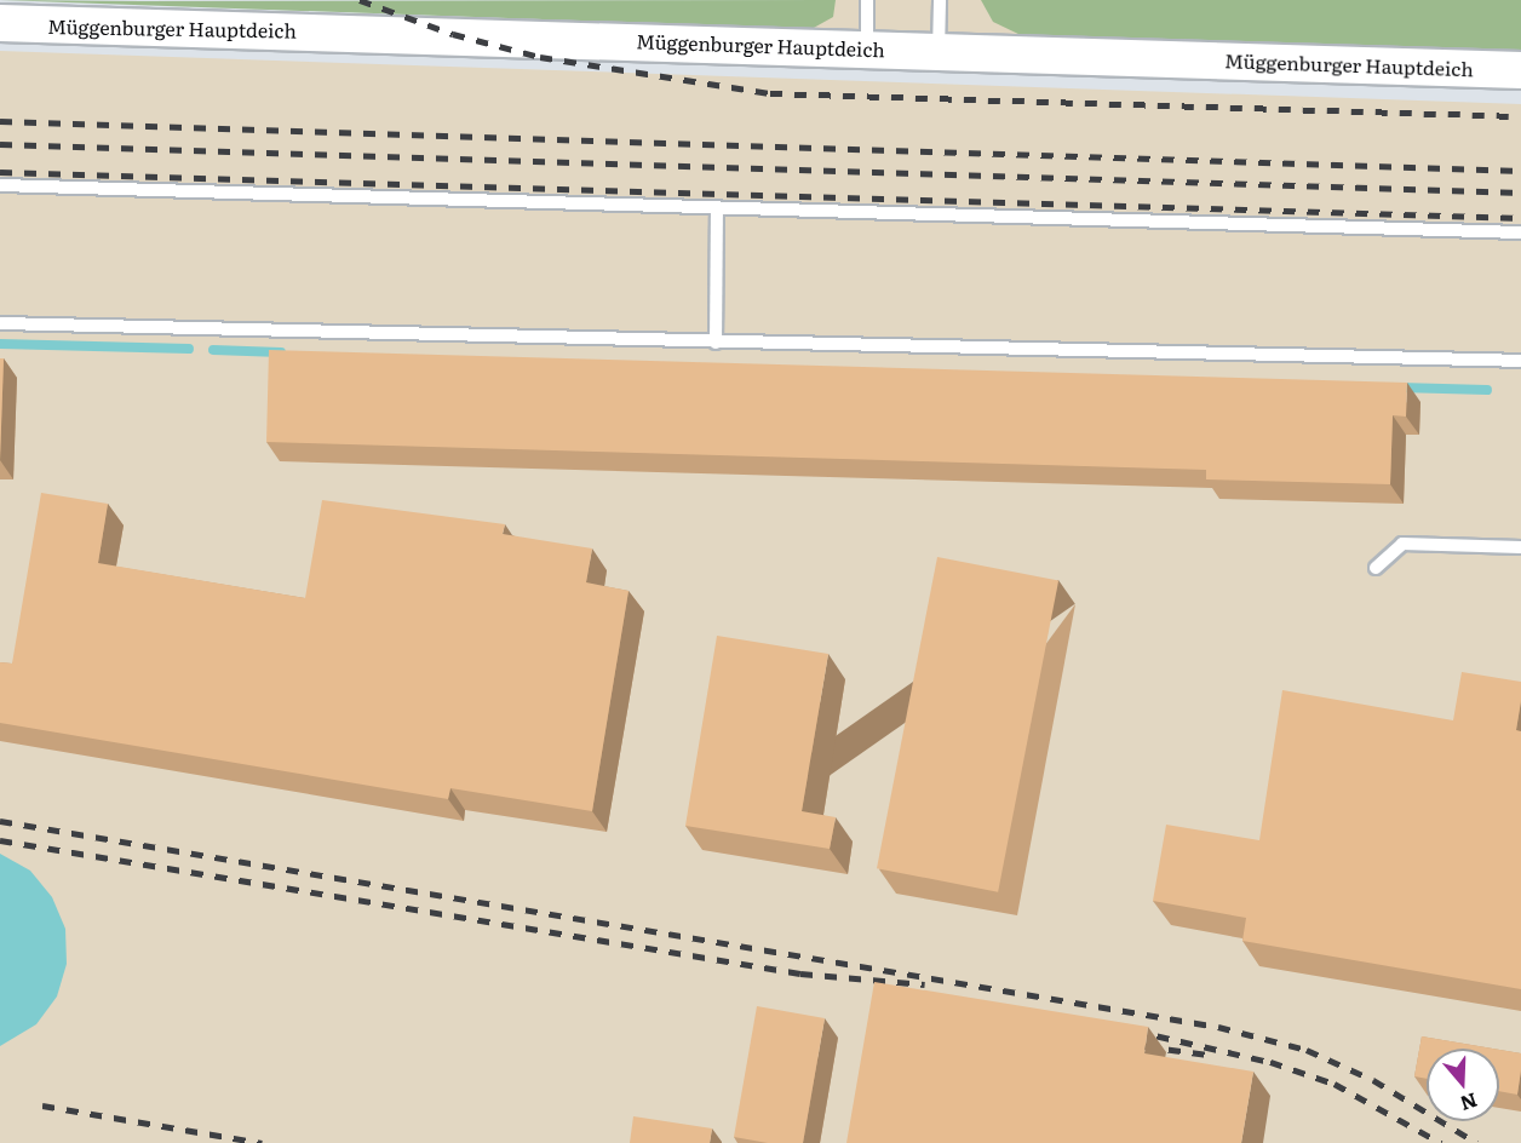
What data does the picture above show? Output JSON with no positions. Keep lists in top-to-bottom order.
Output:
{
  "streets": {
    "street": ["Müggenburger Hauptdeich"]
  },
  "north": "bottom"
}
